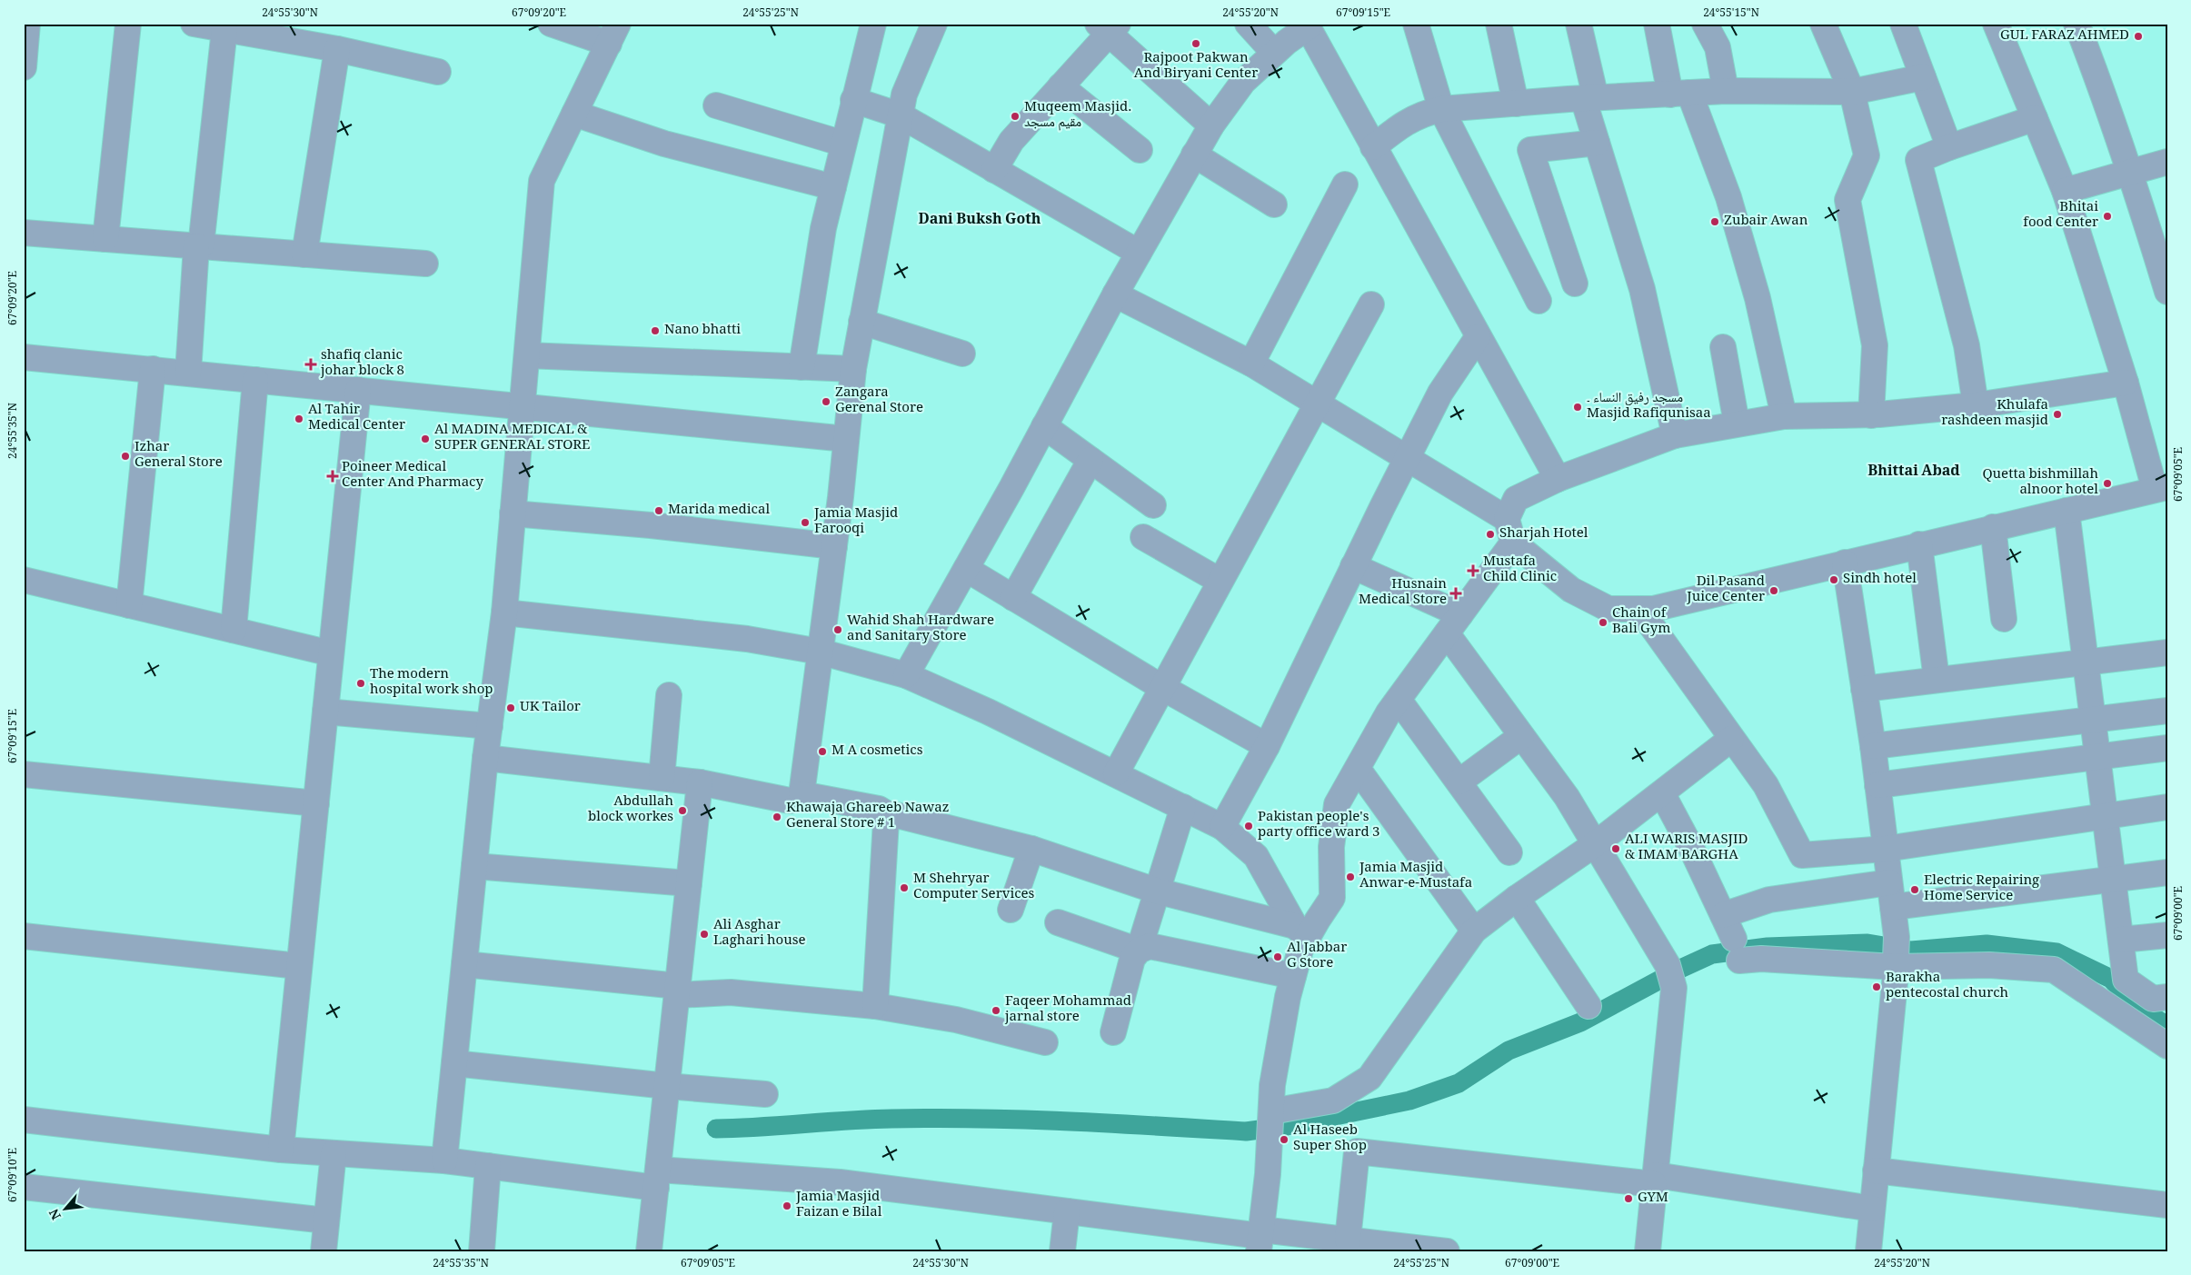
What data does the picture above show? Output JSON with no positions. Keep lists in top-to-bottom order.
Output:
{
  "districts": ["Dani Buksh Goth", "Bhittai Abad"],
  "places": {
    "other": [
      "GUL FARAZ AHMED",
      "Rajpoot Pakwan And Biryani Center",
      "Muqeem Masjid. مقیم مسجد",
      "Bhitai food Center",
      "Zubair Awan",
      "Nano bhatti",
      "Zangara Gerenal Store",
      "مسجد رفیق النساء ۔ Masjid Rafiqunisaa",
      "Khulafa rashdeen masjid",
      "Al Tahir Medical Center",
      "Al MADINA MEDICAL & SUPER GENERAL STORE",
      "Izhar General Store",
      "Quetta bishmillah alnoor hotel",
      "Marida medical",
      "Jamia Masjid Farooqi",
      "Sharjah Hotel",
      "Sindh hotel",
      "Dil Pasand Juice Center",
      "Chain of Bali Gym",
      "Wahid Shah Hardware and Sanitary Store",
      "The modern hospital work shop",
      "UK Tailor",
      "M A cosmetics",
      "Abdullah block workes",
      "Khawaja Ghareeb Nawaz General Store # 1",
      "Pakistan people's party office ward 3",
      "ALI WARIS MASJID & IMAM BARGHA",
      "Jamia Masjid Anwar-e-Mustafa",
      "M Shehryar Computer Services",
      "Electric Repairing Home Service",
      "Ali Asghar Laghari house",
      "Al Jabbar G Store",
      "Barakha pentecostal church",
      "Faqeer Mohammad jarnal store",
      "Al Haseeb Super Shop",
      "GYM",
      "Jamia Masjid Faizan e Bilal"
    ],
    "health": [
      "shafiq clanic johar block 8",
      "Poineer Medical Center And Pharmacy",
      "Mustafa Child Clinic",
      "Husnain Medical Store"
    ]
  },
  "north": "bottom left",
  "coordinates": [
    "24°55'30\"N",
    "67°09'20\"E",
    "24°55'25\"N",
    "24°55'20\"N",
    "67°09'15\"E",
    "24°55'15\"N",
    "24°55'35\"N",
    "67°09'05\"E",
    "67°09'00\"E",
    "67°09'10\"E"
  ]
}
